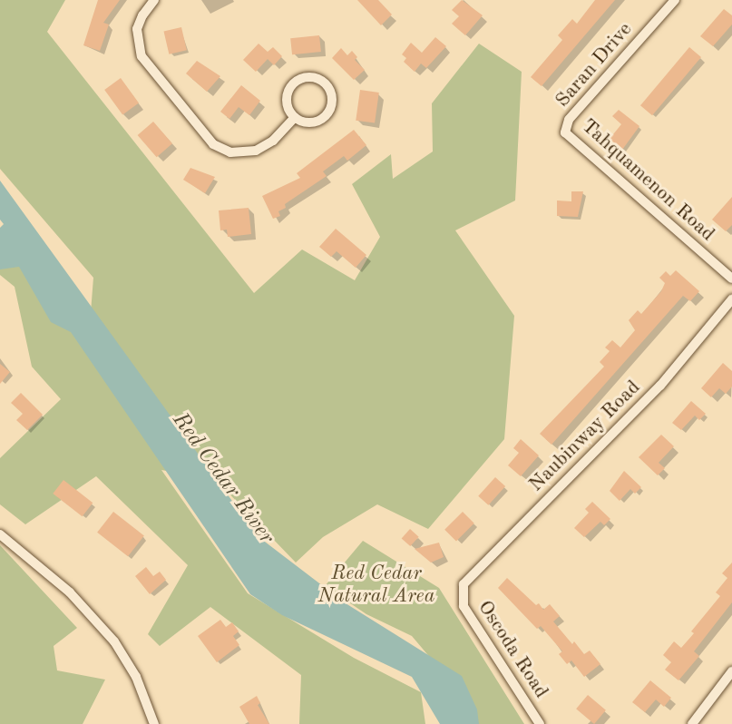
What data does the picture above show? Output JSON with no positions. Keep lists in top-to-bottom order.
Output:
{
  "streets": {
    "street": [
      "Saran Drive",
      "Tahquamenon Road",
      "Naubinway Road",
      "Oscoda Road"
    ]
  },
  "crossings": [
    ["Saran Drive", "Tahquamenon Road"],
    ["Naubinway Road", "Oscoda Road"]
  ],
  "water": ["Red Cedar River"],
  "parks": ["Red Cedar Natural Area"]
}
